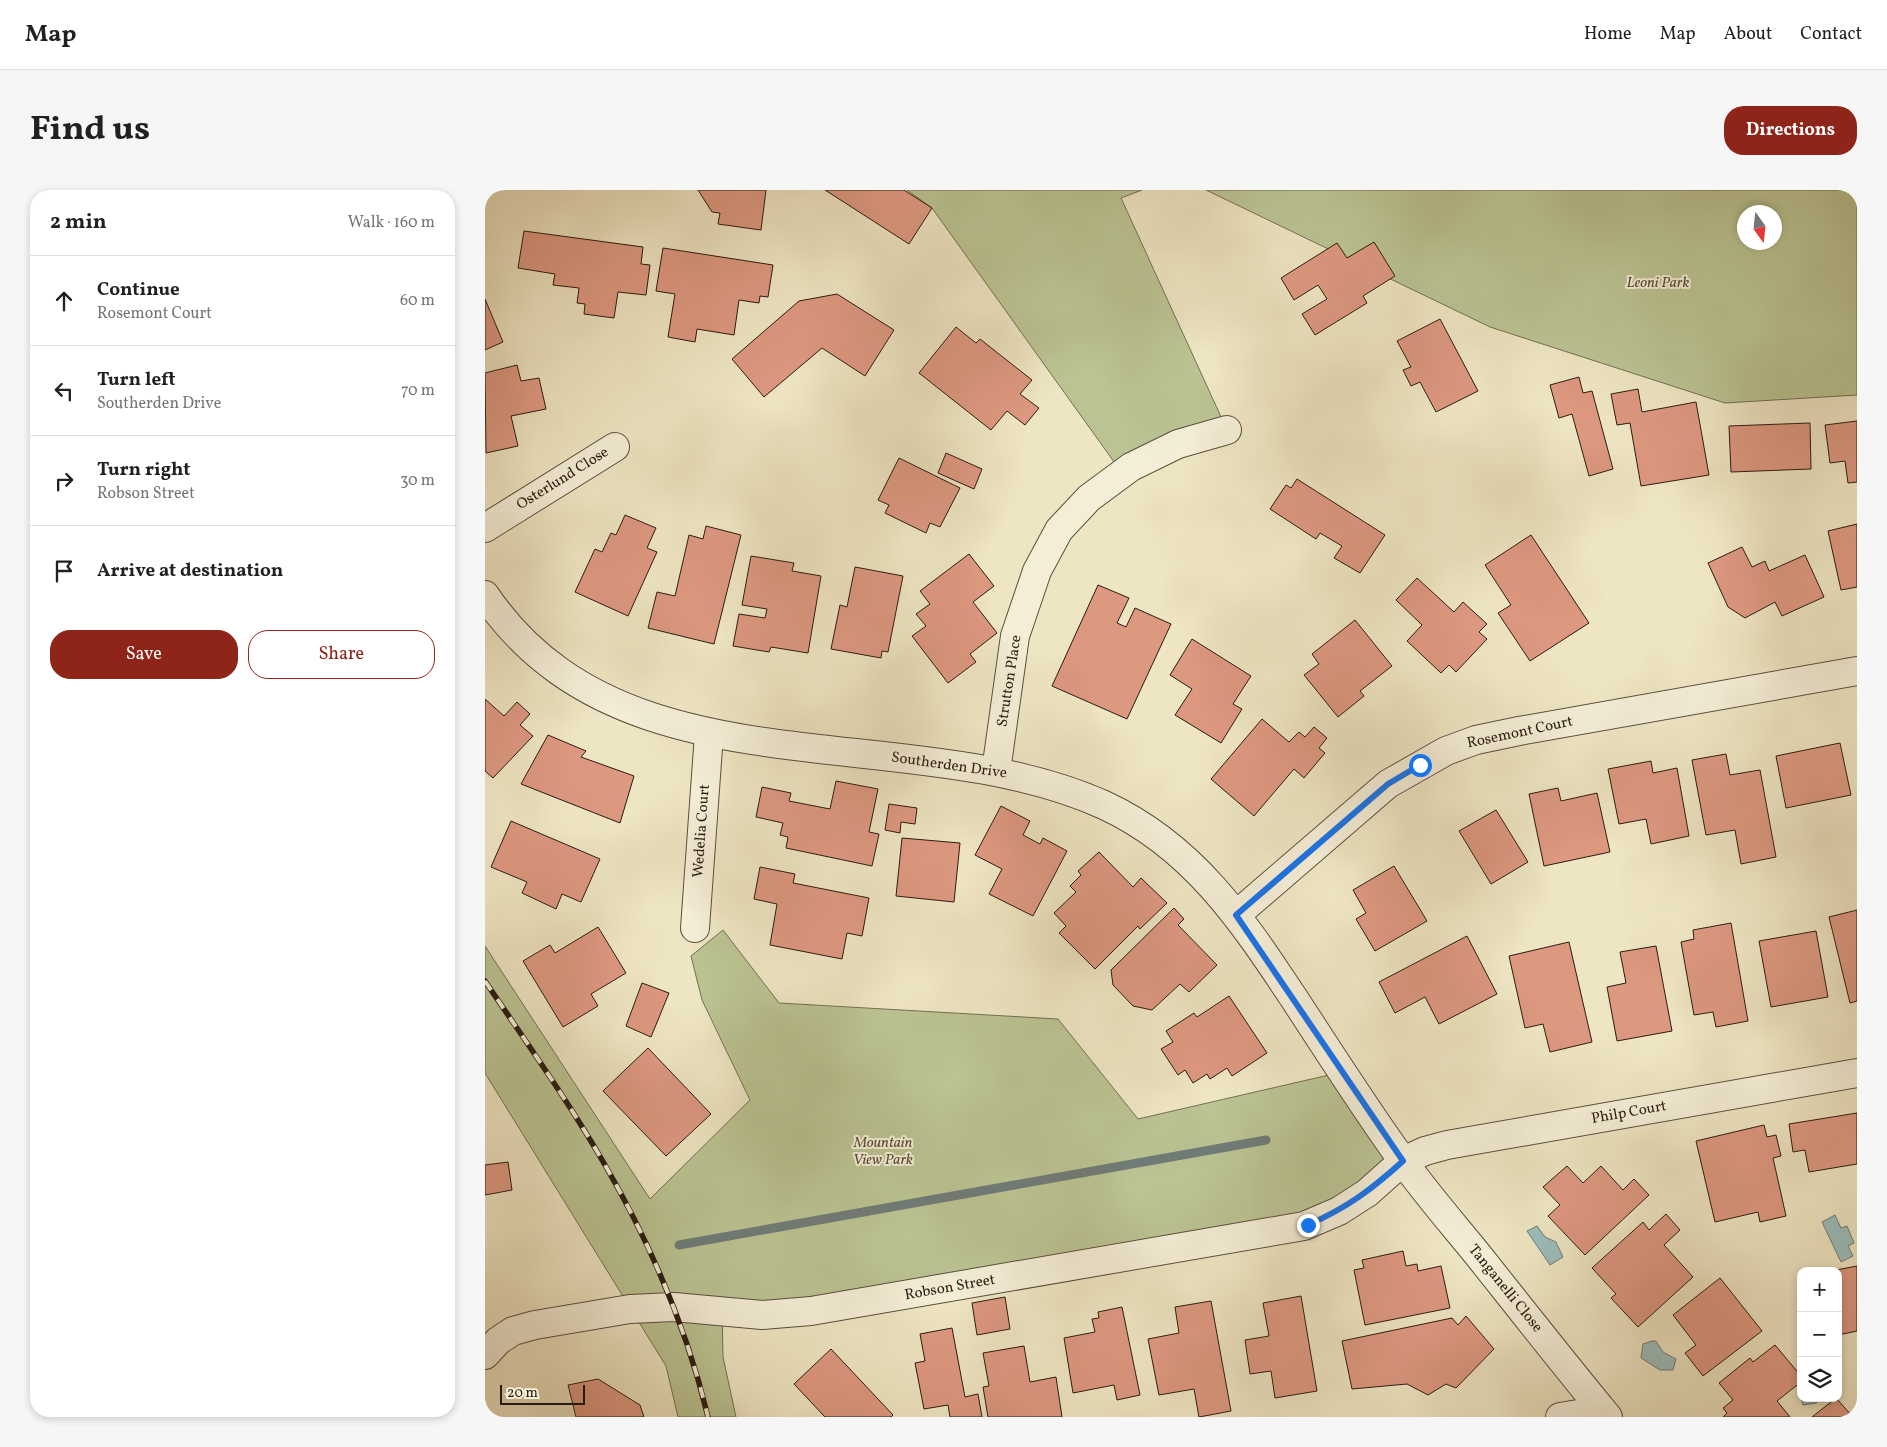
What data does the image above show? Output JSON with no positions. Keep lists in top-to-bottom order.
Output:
{
  "streets": {
    "street": [
      "Osterlund Close",
      "Strutton Place",
      "Rosemont Court",
      "Southerden Drive",
      "Wedelia Court",
      "Philp Court",
      "Robson Street",
      "Tanganelli Close"
    ]
  },
  "crossings": [
    ["Strutton Place", "Southerden Drive"],
    ["Rosemont Court", "Southerden Drive"],
    ["Southerden Drive", "Wedelia Court"],
    ["Southerden Drive", "Philp Court"],
    ["Southerden Drive", "Robson Street"],
    ["Southerden Drive", "Tanganelli Close"],
    ["Philp Court", "Robson Street"],
    ["Philp Court", "Tanganelli Close"],
    ["Robson Street", "Tanganelli Close"]
  ],
  "parks": ["Leoni Park", "Mountain View Park"],
  "scale_bar": "20 m",
  "north": "bottom",
  "page": {
    "header": "Map",
    "nav": [
      "Home",
      "Map",
      "About",
      "Contact"
    ],
    "title": "Find us",
    "buttons": [
      "Directions",
      ["Save", "Share"]
    ],
    "heading": ["2 min", "Walk · 160 m"],
    "list": [
      ["Continue", "Rosemont Court", "60 m"],
      ["Turn left", "Southerden Drive", "70 m"],
      ["Turn right", "Robson Street", "30 m"],
      "Arrive at destination"
    ],
    "map_buttons": ["+", "−"],
    "scale": "20 m"
  }
}
